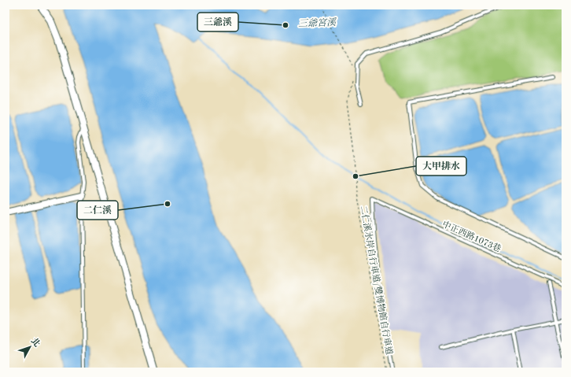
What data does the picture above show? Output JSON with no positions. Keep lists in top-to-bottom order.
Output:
{
  "streets": {
    "lane": ["中正西路1073巷"],
    "path": ["二仁溪水岸自行車道/雙博物館自行車道"]
  },
  "water": ["三爺宮溪"],
  "places": ["三爺溪", "大甲排水", "二仁溪"],
  "north": "top right"
}
